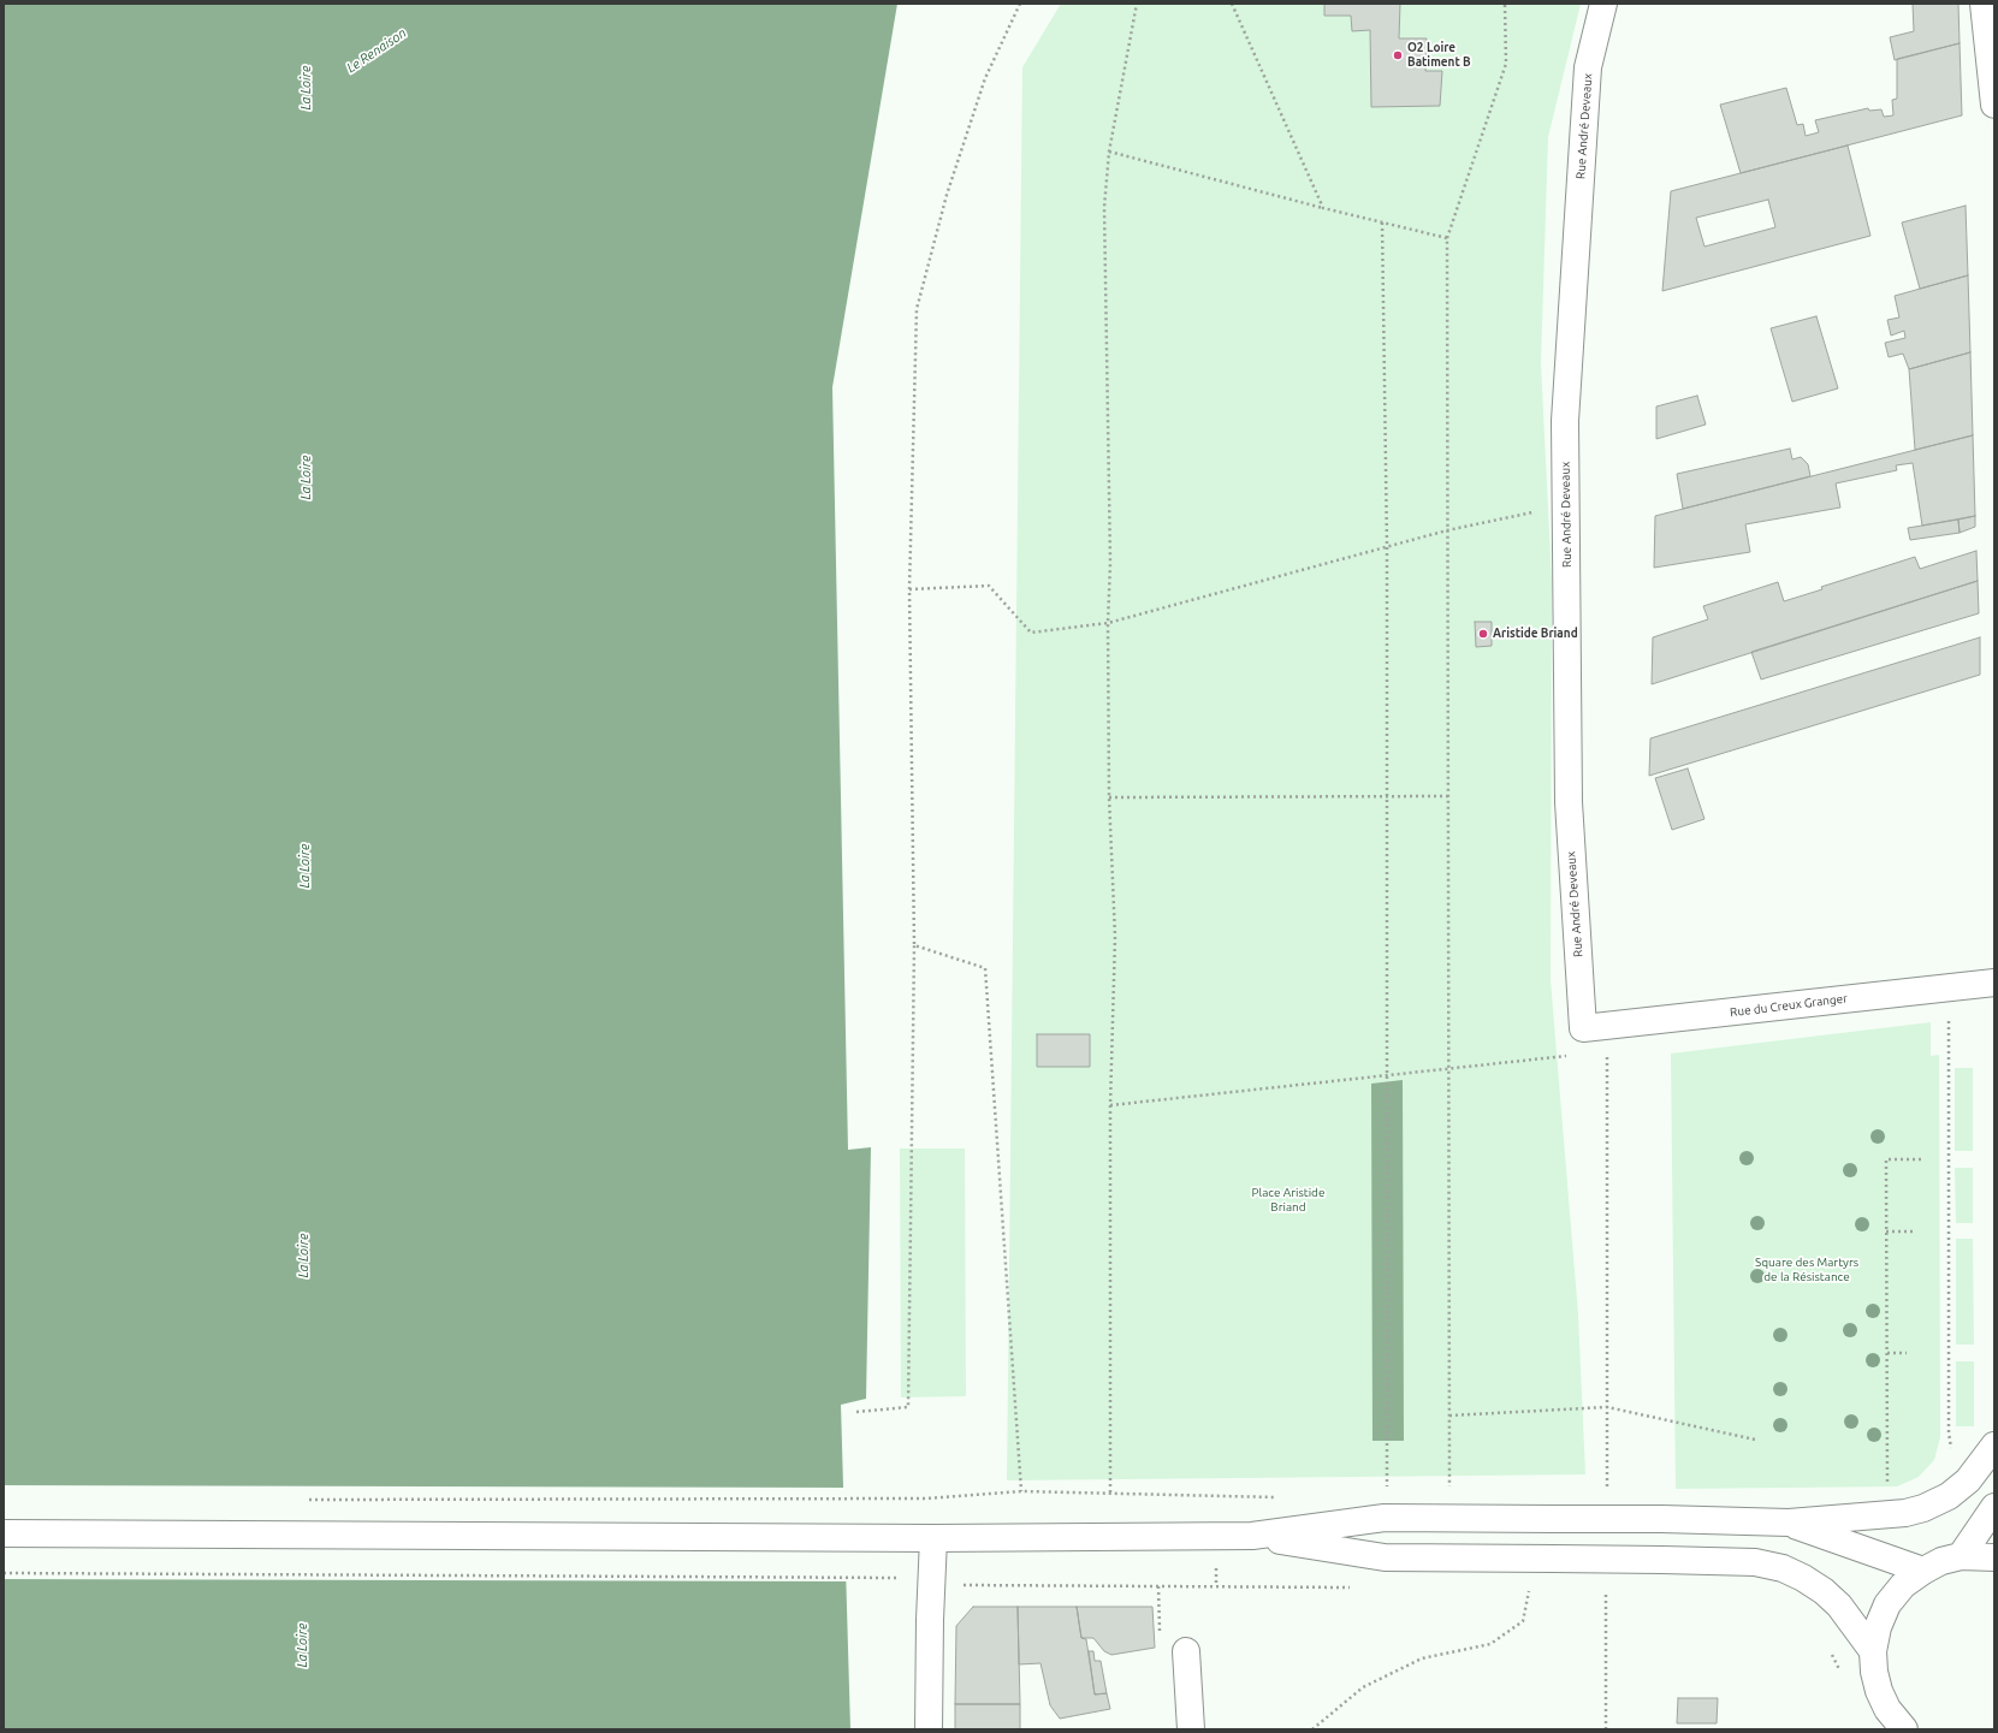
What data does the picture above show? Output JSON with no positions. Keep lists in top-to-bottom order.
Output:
{
  "streets": {
    "main road": ["Rue André Deveaux", "Rue du Creux Granger"]
  },
  "crossings": [
    ["Rue André Deveaux", "Rue du Creux Granger"]
  ],
  "water": ["Le Renaison", "La Loire"],
  "parks": ["Place Aristide Briand", "Square des Martyrs de la Résistance"],
  "places": ["O2 Loire Batiment B", "Aristide Briand"]
}
